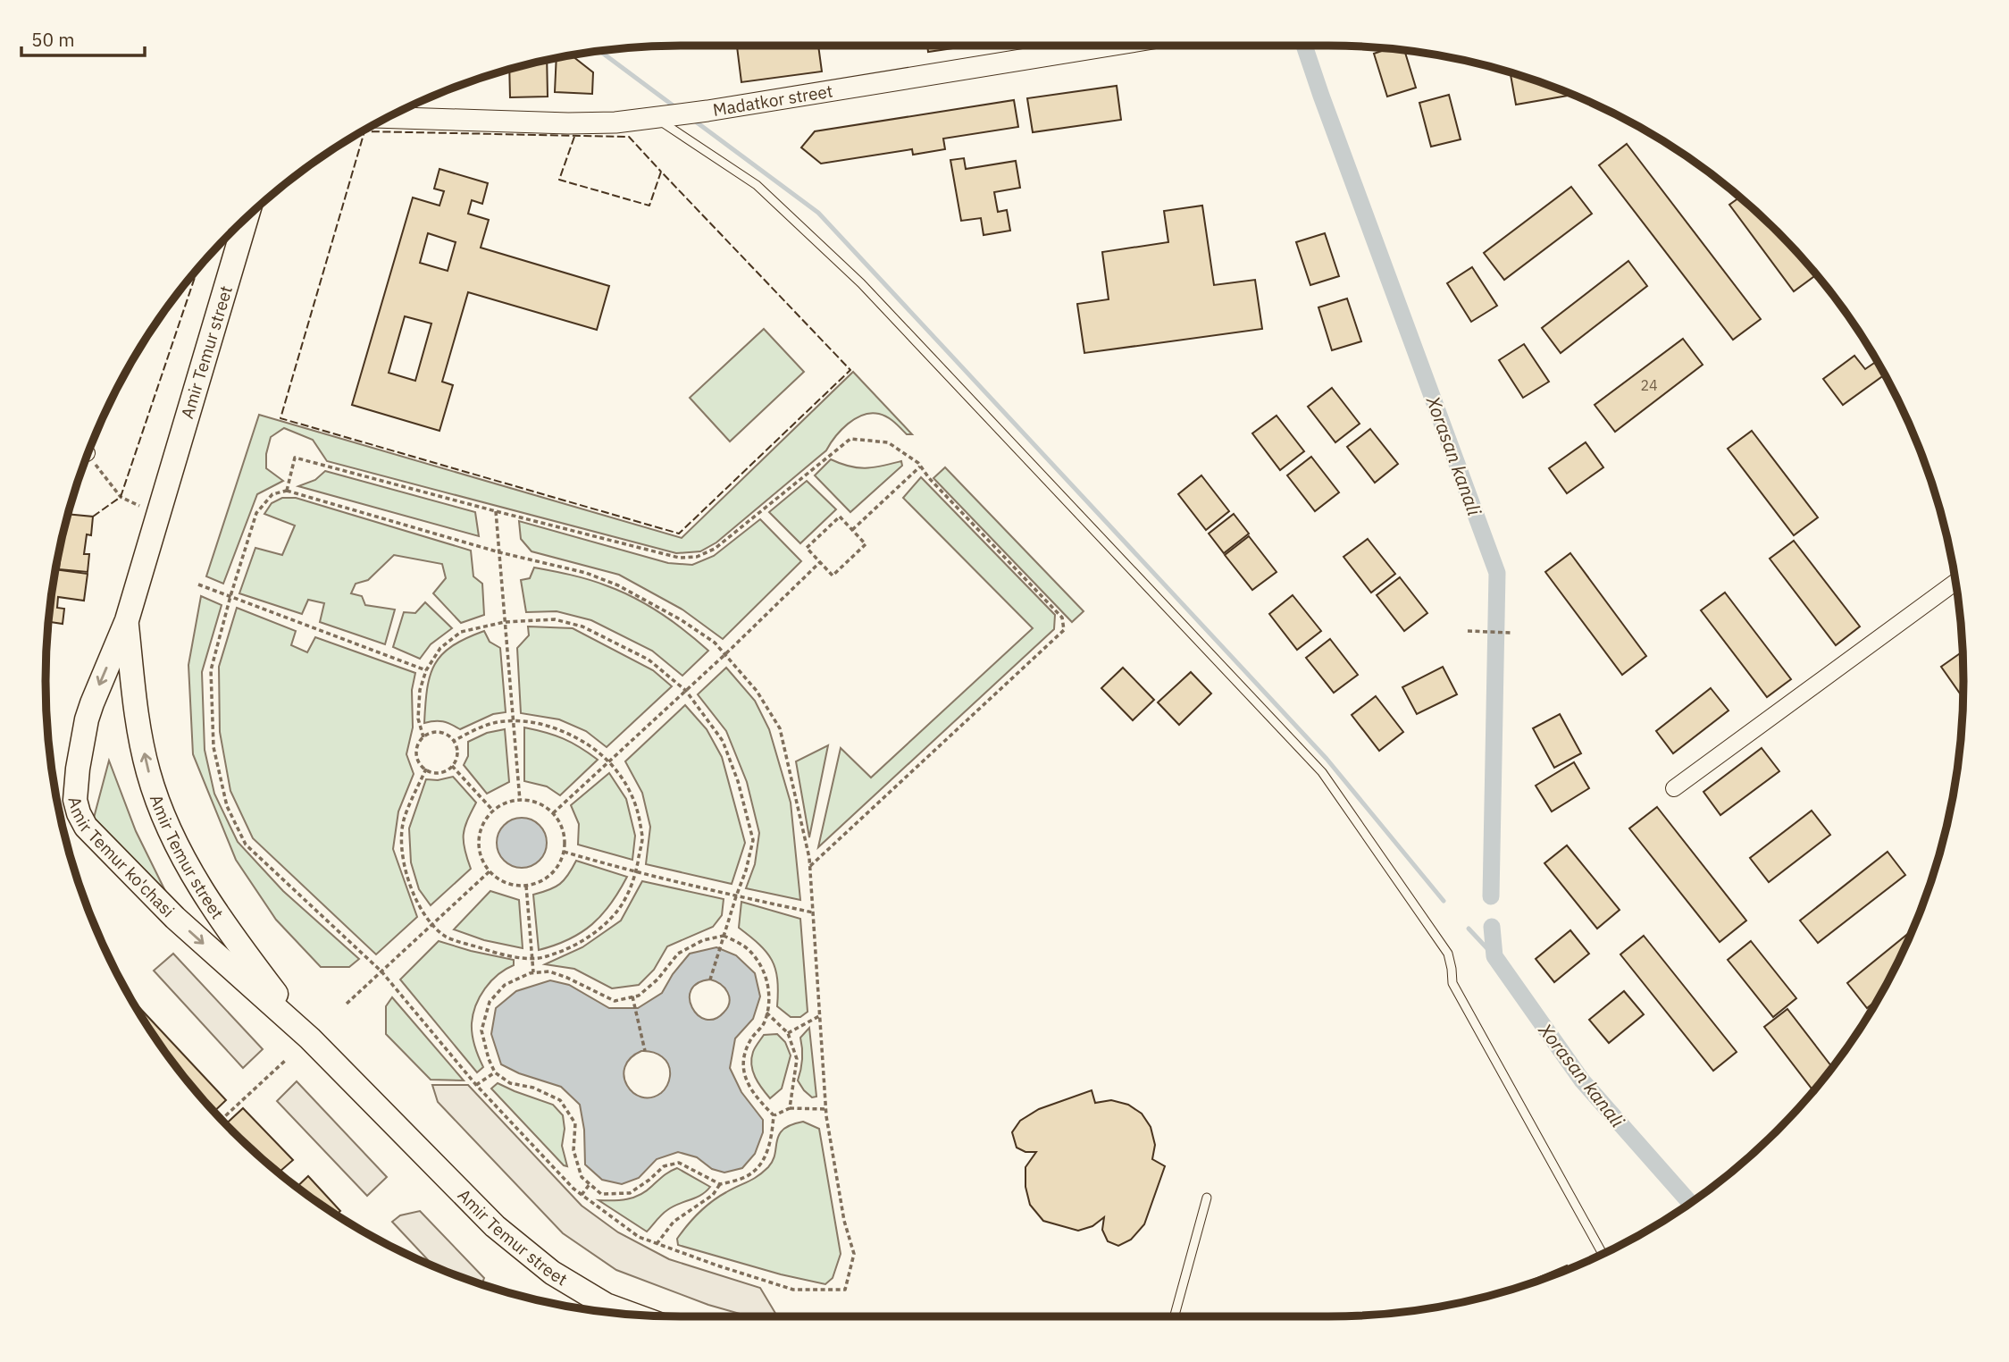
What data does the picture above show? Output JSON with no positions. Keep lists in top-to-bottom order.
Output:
{
  "streets": {
    "main road": ["Amir Temur street", "Amir Temur ko'chasi"],
    "street": ["Madatkor street"]
  },
  "crossings": [
    ["Amir Temur street", "Amir Temur ko'chasi"]
  ],
  "one_way": ["Amir Temur ko'chasi"],
  "water": ["Xorasan kanali"],
  "house_numbers": ["24"],
  "scale_bar": "50 m"
}
